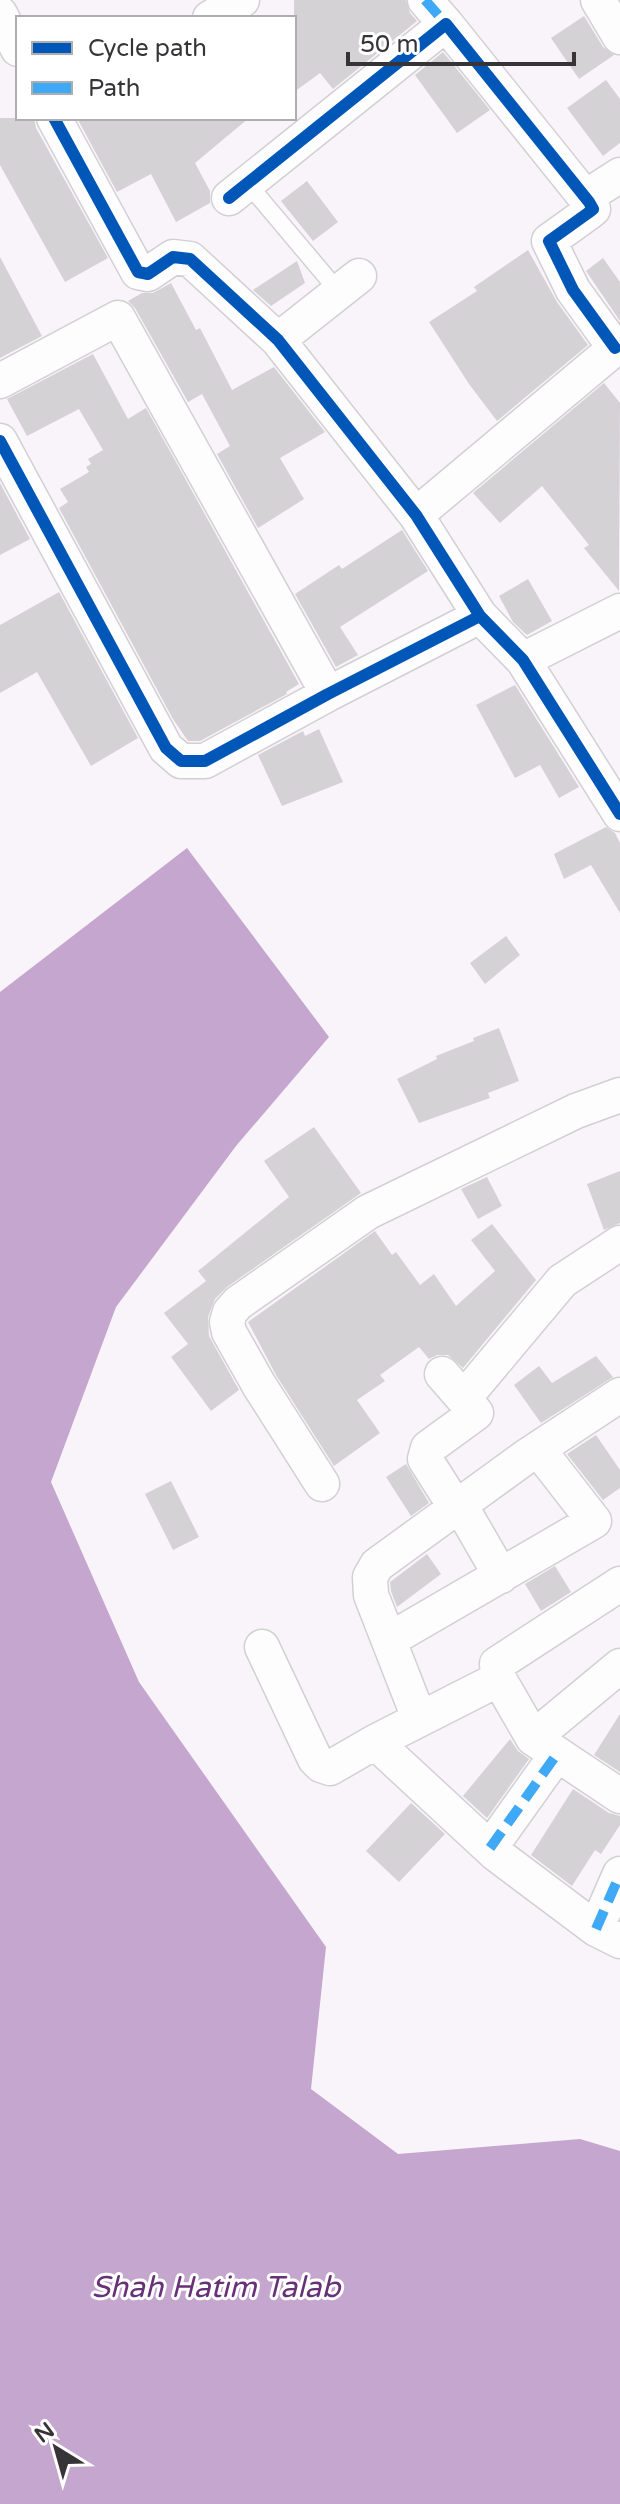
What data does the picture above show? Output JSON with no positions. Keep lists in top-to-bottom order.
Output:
{
  "water": ["Shah Hatim Talab"],
  "legend": ["Cycle path", "Path"],
  "scale_bar": "50 m",
  "north": "top left"
}
